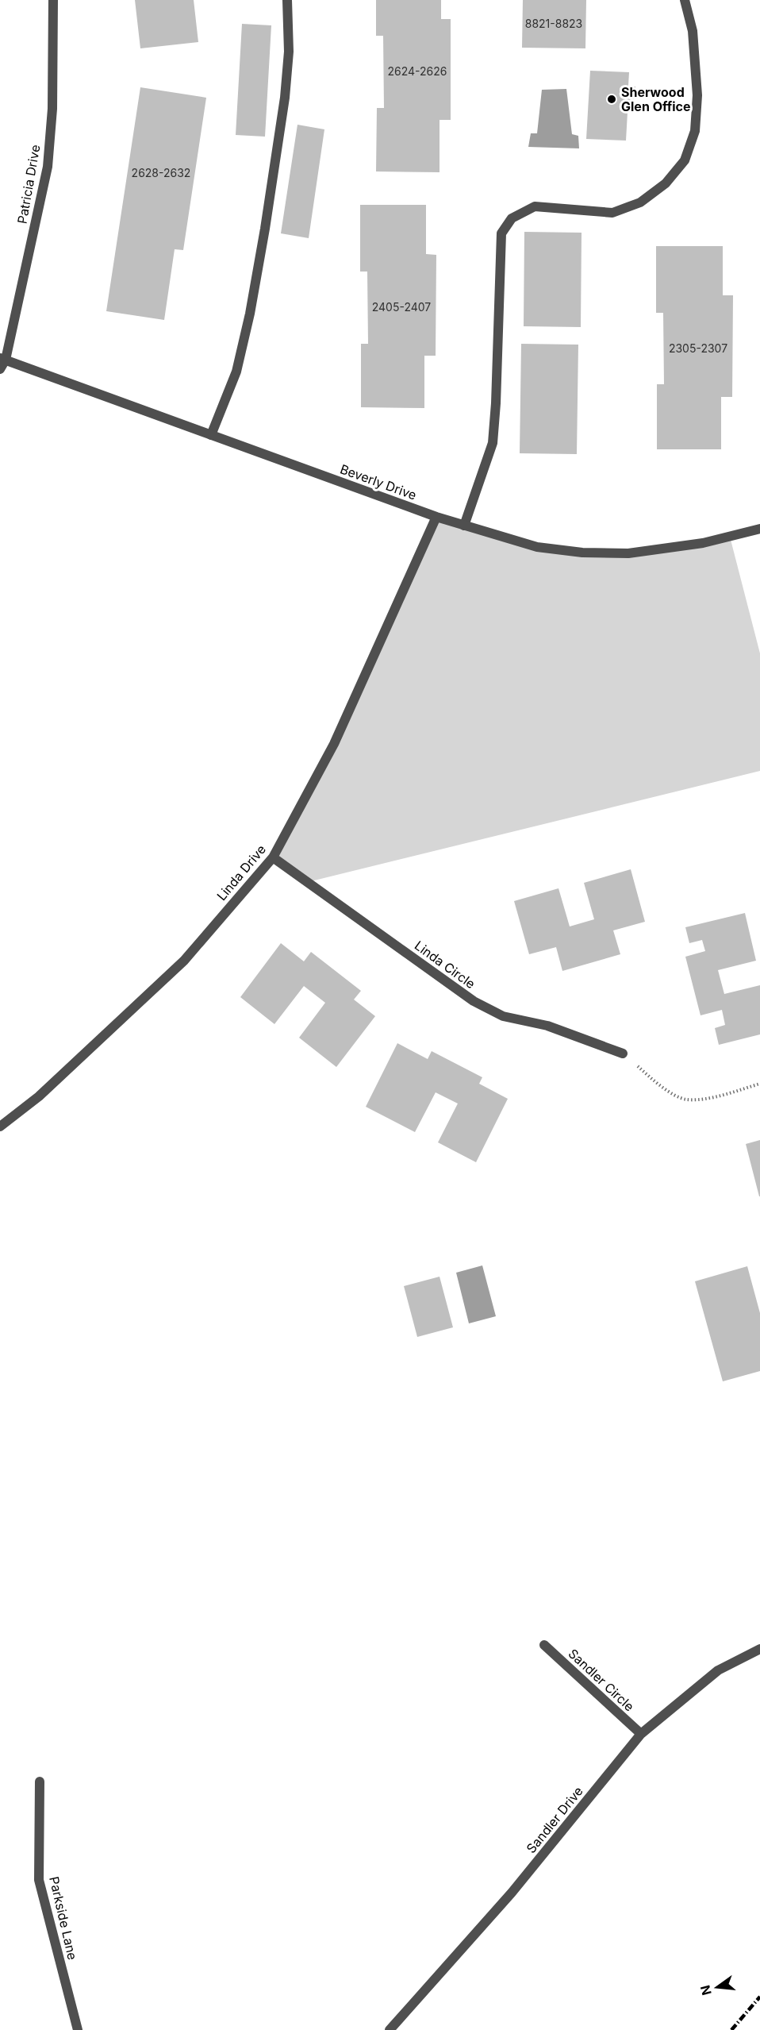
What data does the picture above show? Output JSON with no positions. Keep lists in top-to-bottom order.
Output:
{
  "streets": {
    "street": [
      "Patricia Drive",
      "Beverly Drive",
      "Linda Drive",
      "Linda Circle",
      "Sandler Circle",
      "Sandler Drive",
      "Parkside Lane"
    ]
  },
  "crossings": [
    ["Patricia Drive", "Beverly Drive"],
    ["Beverly Drive", "Linda Drive"],
    ["Linda Drive", "Linda Circle"],
    ["Sandler Circle", "Sandler Drive"]
  ],
  "places": ["Sherwood Glen Office"],
  "house_numbers": [
    "8821-8823",
    "2624-2626",
    "2628-2632",
    "2405-2407",
    "2305-2307"
  ],
  "north": "left"
}
